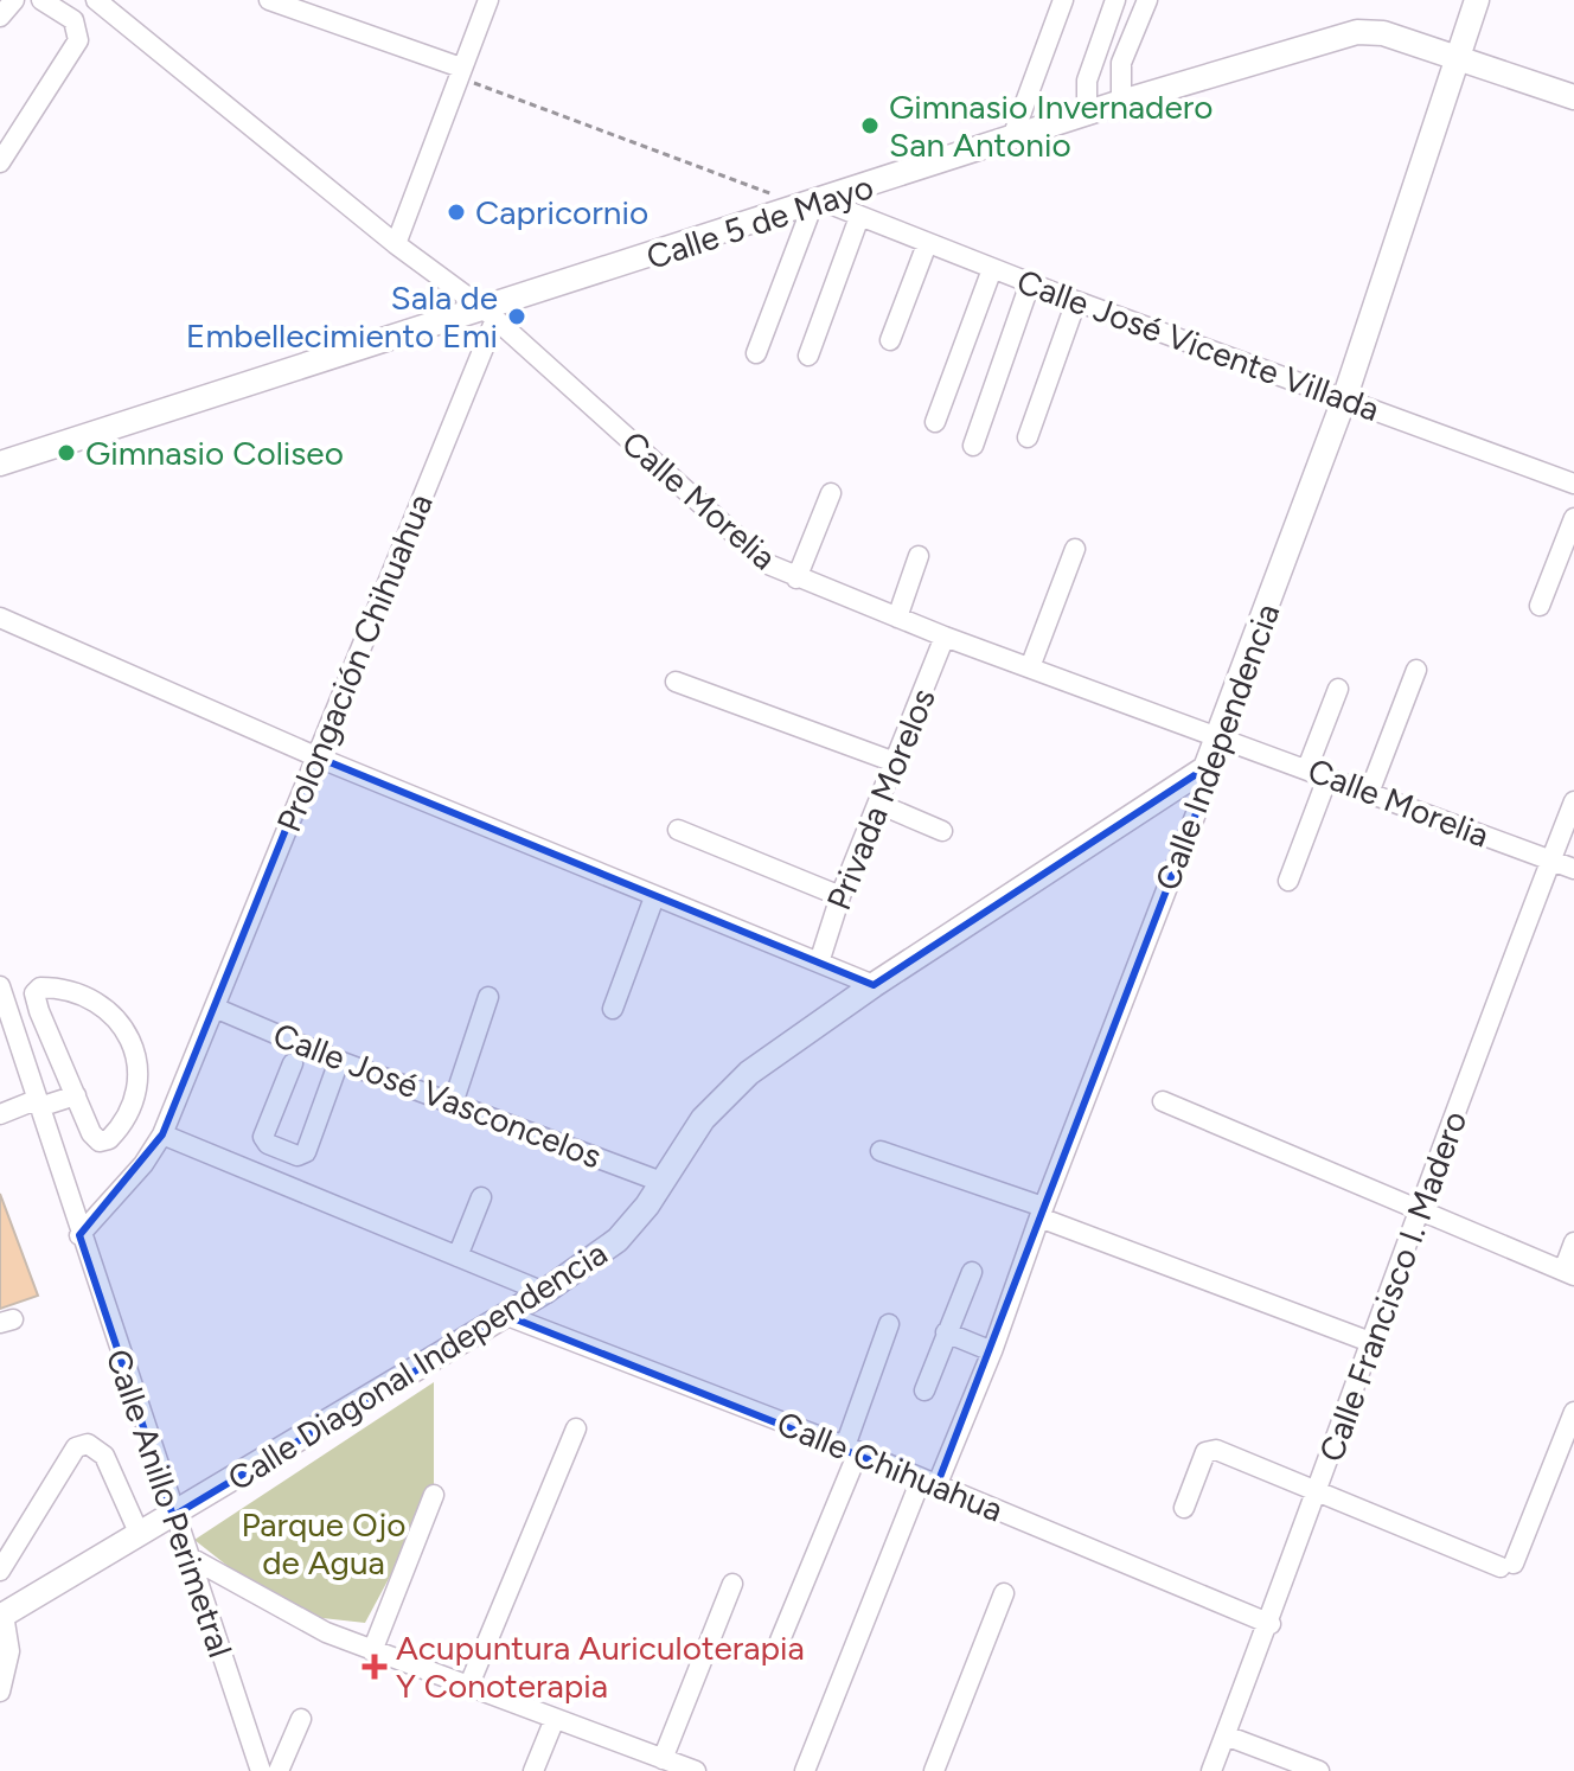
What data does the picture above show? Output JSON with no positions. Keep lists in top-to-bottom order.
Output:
{
  "streets": {
    "main road": ["Calle 5 de Mayo", "Calle Independencia", "Calle Diagonal Independencia"],
    "street": [
      "Calle José Vicente Villada",
      "Calle Morelia",
      "Prolongación Chihuahua",
      "Privada Morelos",
      "Calle José Vasconcelos",
      "Calle Francisco I. Madero",
      "Calle Chihuahua",
      "Calle Anillo Perimetral"
    ]
  },
  "crossings": [
    ["Calle 5 de Mayo", "Calle José Vicente Villada"],
    ["Calle 5 de Mayo", "Calle Morelia"],
    ["Calle 5 de Mayo", "Prolongación Chihuahua"],
    ["Calle 5 de Mayo", "Calle Independencia"],
    ["Calle José Vicente Villada", "Calle Independencia"],
    ["Calle Morelia", "Prolongación Chihuahua"],
    ["Calle Morelia", "Calle Independencia"],
    ["Calle Morelia", "Privada Morelos"],
    ["Calle Morelia", "Calle Francisco I. Madero"],
    ["Prolongación Chihuahua", "Calle José Vasconcelos"],
    ["Calle Independencia", "Calle Diagonal Independencia"],
    ["Calle Independencia", "Calle Chihuahua"],
    ["Calle José Vasconcelos", "Calle Diagonal Independencia"],
    ["Calle Francisco I. Madero", "Calle Chihuahua"],
    ["Calle Diagonal Independencia", "Calle Chihuahua"],
    ["Calle Diagonal Independencia", "Calle Anillo Perimetral"]
  ],
  "parks": ["Parque Ojo de Agua"],
  "places": {
    "other": [
      "Gimnasio Invernadero San Antonio",
      "Capricornio",
      "Sala de Embellecimiento Emi",
      "Gimnasio Coliseo"
    ],
    "health": ["Acupuntura Auriculoterapia Y Conoterapia"]
  }
}
